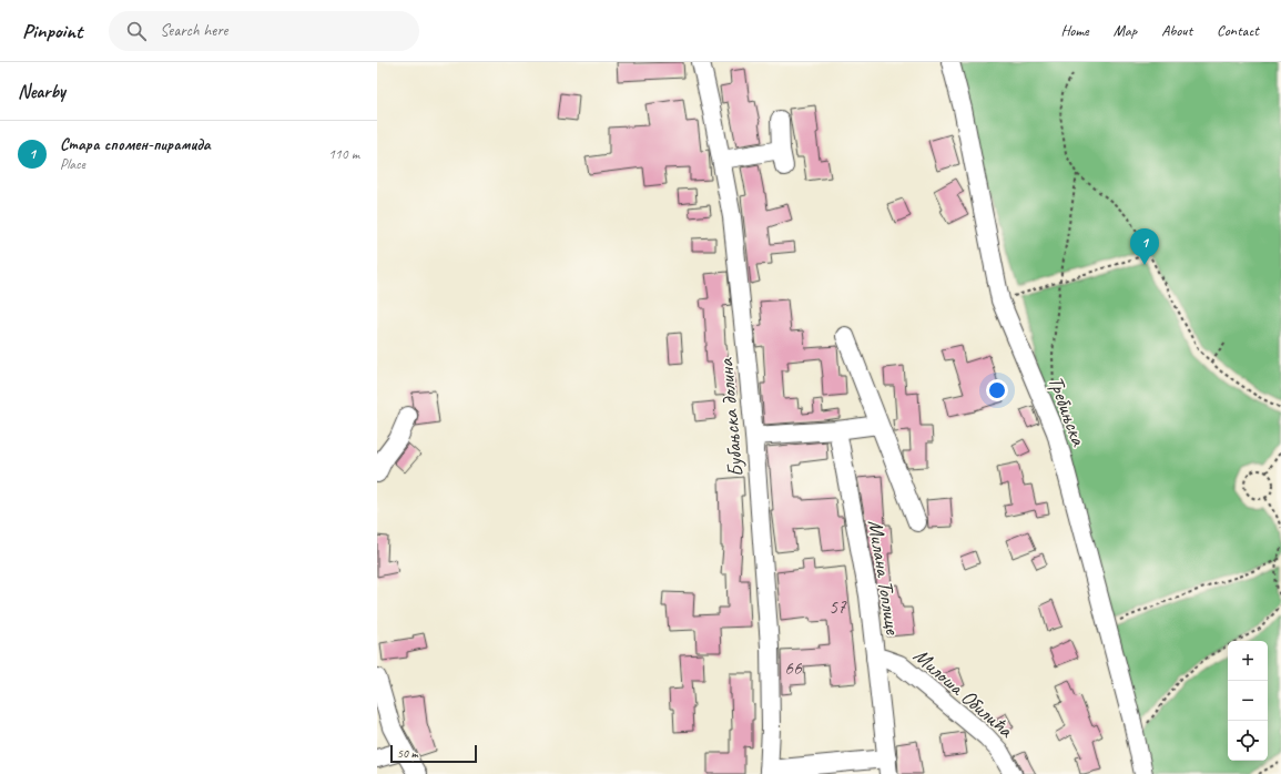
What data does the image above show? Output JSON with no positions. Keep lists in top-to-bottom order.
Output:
{
  "streets": {
    "street": [
      "Требињска",
      "Бубањска долина",
      "Милана Топлице",
      "Милоша Обилића"
    ]
  },
  "crossings": [
    ["Милана Топлице", "Милоша Обилића"]
  ],
  "house_numbers": ["57", "66"],
  "scale_bar": "50 m",
  "page": {
    "header": "Pinpoint",
    "search": "Search here",
    "nav": [
      "Home",
      "Map",
      "About",
      "Contact"
    ],
    "heading": "Nearby",
    "list": [
      {
        "mark": "1",
        "name": "Стара спомен-пирамида",
        "note": "Place",
        "value": "110 m"
      }
    ],
    "pins": "1",
    "map_buttons": ["+", "−"],
    "scale": "50 m"
  }
}
